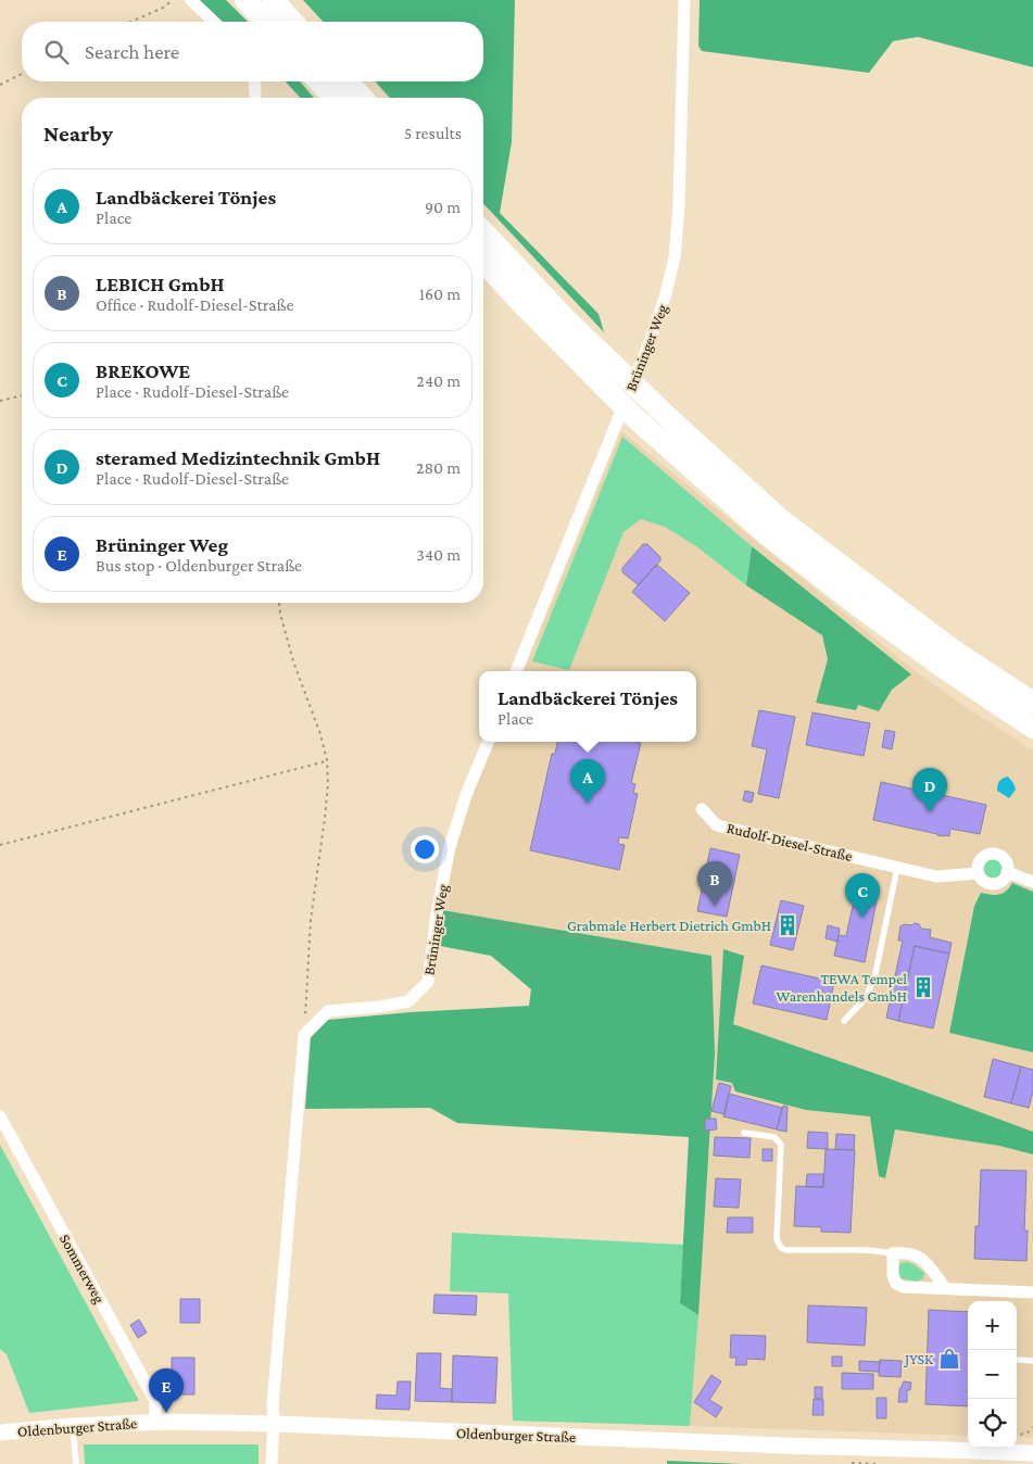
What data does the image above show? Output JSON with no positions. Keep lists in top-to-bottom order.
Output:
{
  "streets": {
    "main road": ["Oldenburger Straße"],
    "street": ["Brüninger Weg", "Rudolf-Diesel-Straße", "Sommerweg"]
  },
  "crossings": [
    ["Sommerweg", "Oldenburger Straße"]
  ],
  "places": {
    "building": ["Grabmale Herbert Dietrich GmbH", "TEWA Tempel Warenhandels GmbH"],
    "shop": ["JYSK"]
  },
  "page": {
    "search": "Search here",
    "heading": ["Nearby", "5 results"],
    "list": [
      {
        "mark": "A",
        "name": "Landbäckerei Tönjes",
        "note": "Place",
        "value": "90 m"
      },
      {
        "mark": "B",
        "name": "LEBICH GmbH",
        "note": "Office · Rudolf-Diesel-Straße",
        "value": "160 m"
      },
      {
        "mark": "C",
        "name": "BREKOWE",
        "note": "Place · Rudolf-Diesel-Straße",
        "value": "240 m"
      },
      {
        "mark": "D",
        "name": "steramed Medizintechnik GmbH",
        "note": "Place · Rudolf-Diesel-Straße",
        "value": "280 m"
      },
      {
        "mark": "E",
        "name": "Brüninger Weg",
        "note": "Bus stop · Oldenburger Straße",
        "value": "340 m"
      }
    ],
    "popup": ["Landbäckerei Tönjes", "Place"],
    "pins": [
      "A",
      "D",
      "B",
      "C",
      "E"
    ],
    "map_buttons": ["+", "−"]
  }
}
